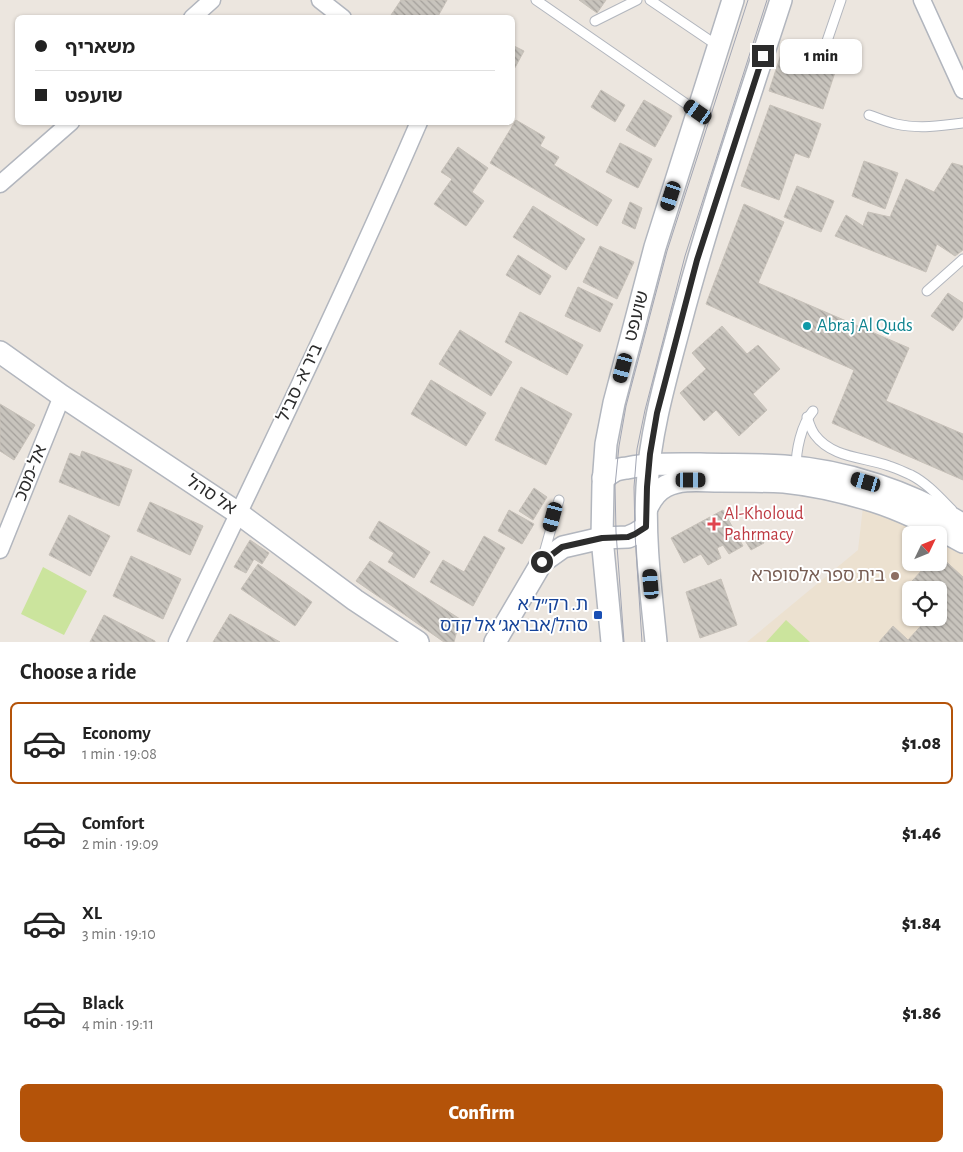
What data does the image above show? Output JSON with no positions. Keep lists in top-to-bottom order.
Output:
{
  "streets": {
    "street": [
      "שועפט",
      "ביר א- סביל",
      "אל-מסכ",
      "אל סהל"
    ]
  },
  "crossings": [
    ["ביר א- סביל", "אל סהל"],
    ["אל-מסכ", "אל סהל"]
  ],
  "places": {
    "other": ["Abraj Al Quds", "בית ספר אלסופרא"],
    "health": ["Al-Kholoud Pahrmacy"],
    "transit": ["ת. רק״ל א סהל/אבראג׳ אל קדס"]
  },
  "north": "top right",
  "page": {
    "banner": ["משאריף", "שועפט"],
    "bubble": "1 min",
    "heading": "Choose a ride",
    "list": [
      {
        "name": "Economy",
        "note": "1 min · 19:08",
        "value": "$1.08"
      },
      {
        "name": "Comfort",
        "note": "2 min · 19:09",
        "value": "$1.46"
      },
      {
        "name": "XL",
        "note": "3 min · 19:10",
        "value": "$1.84"
      },
      {
        "name": "Black",
        "note": "4 min · 19:11",
        "value": "$1.86"
      }
    ],
    "buttons": "Confirm"
  }
}
